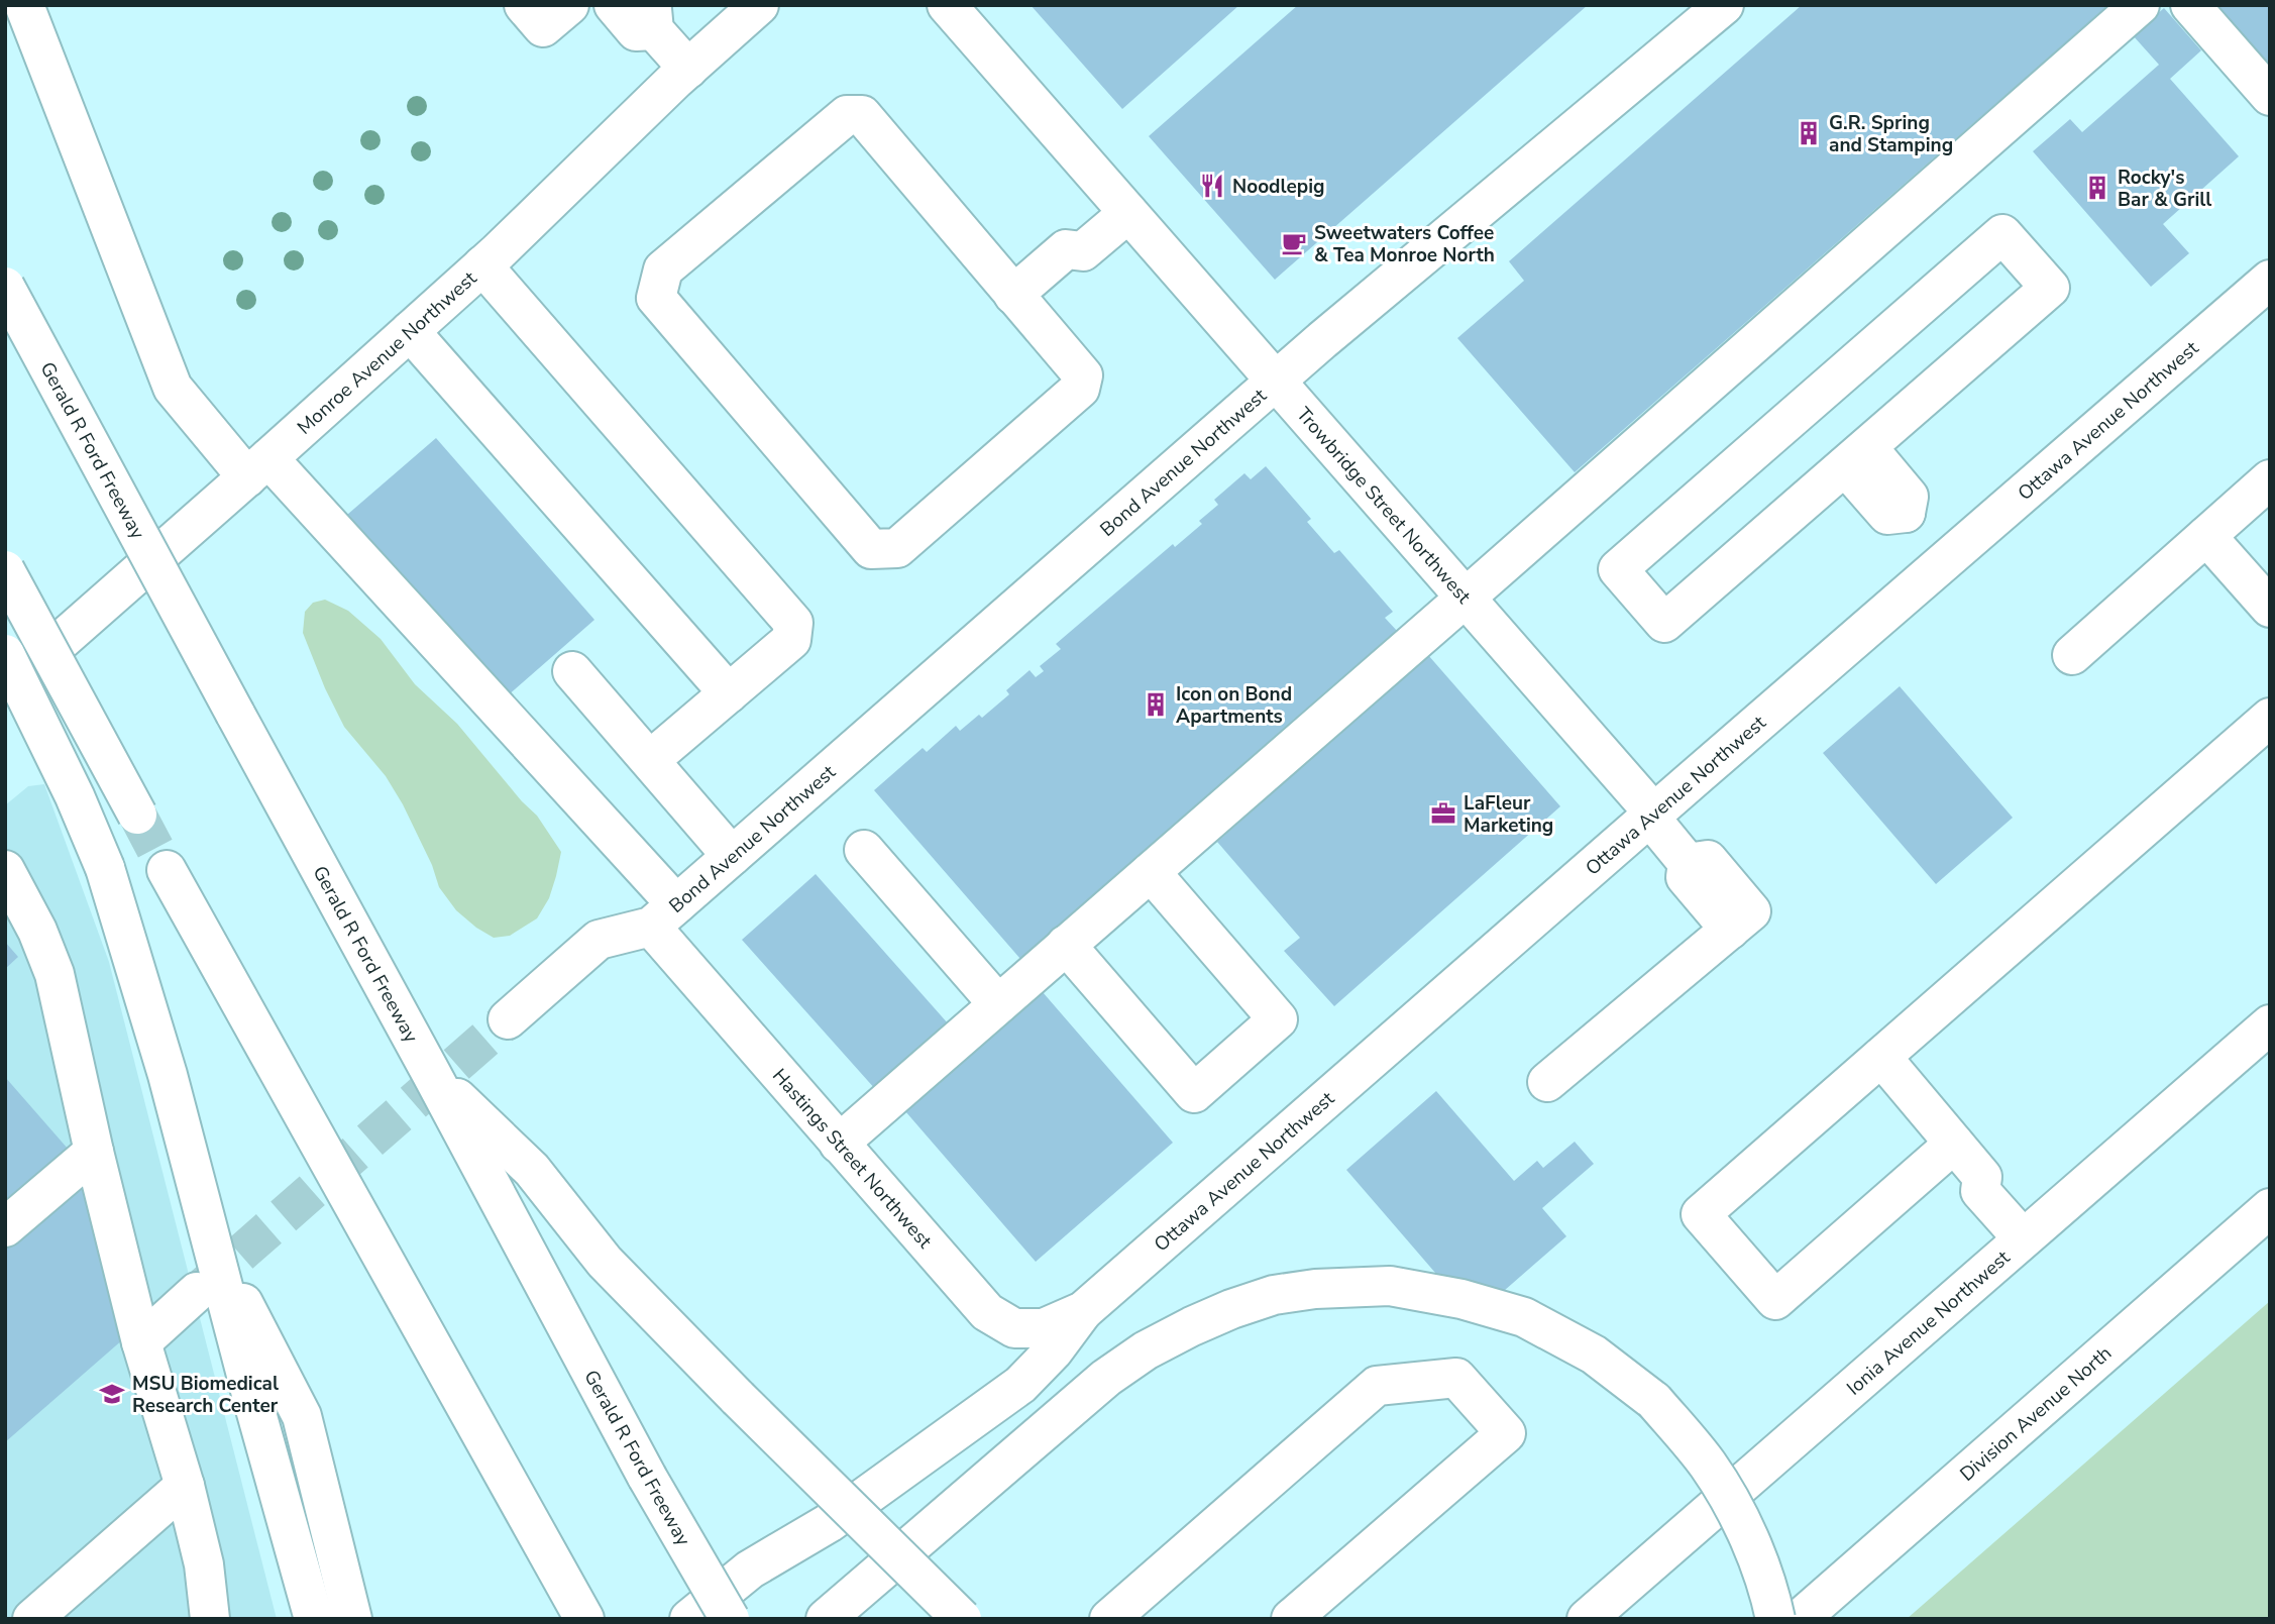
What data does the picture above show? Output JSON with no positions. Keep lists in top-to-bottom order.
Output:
{
  "streets": {
    "main road": [
      "Monroe Avenue Northwest",
      "Ottawa Avenue Northwest",
      "Gerald R Ford Freeway",
      "Bond Avenue Northwest",
      "Trowbridge Street Northwest",
      "Hastings Street Northwest",
      "Ionia Avenue Northwest",
      "Division Avenue North"
    ]
  },
  "crossings": [
    ["Monroe Avenue Northwest", "Hastings Street Northwest"],
    ["Ottawa Avenue Northwest", "Trowbridge Street Northwest"],
    ["Ottawa Avenue Northwest", "Hastings Street Northwest"],
    ["Bond Avenue Northwest", "Trowbridge Street Northwest"],
    ["Bond Avenue Northwest", "Hastings Street Northwest"]
  ],
  "places": {
    "building": ["G.R. Spring and Stamping", "Rocky's Bar & Grill", "Icon on Bond Apartments"],
    "restaurant": ["Noodlepig"],
    "cafe": ["Sweetwaters Coffee & Tea Monroe North"],
    "office": ["LaFleur Marketing"],
    "school or university": ["MSU Biomedical Research Center"]
  }
}
